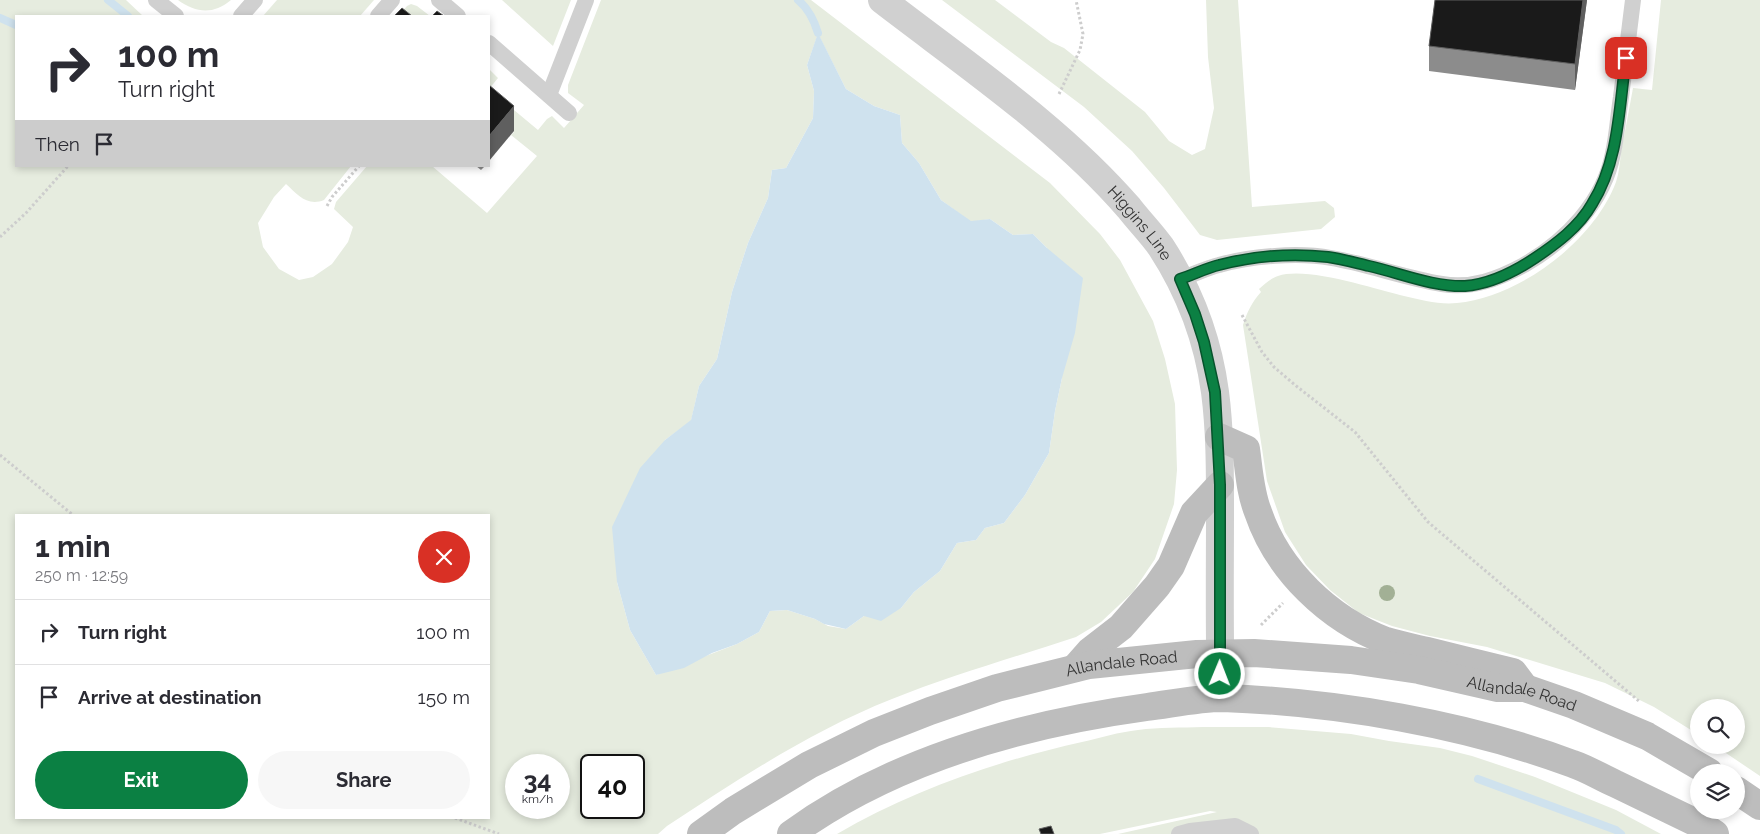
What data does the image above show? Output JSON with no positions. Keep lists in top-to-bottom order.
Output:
{
  "streets": {
    "main road": ["Allandale Road"],
    "street": ["Higgins Line"]
  },
  "crossings": [
    ["Higgins Line", "Allandale Road"]
  ],
  "page": {
    "turn": ["100 m", "Turn right"],
    "then": "Then",
    "heading": ["1 min", "250 m · 12:59"],
    "list": [
      {
        "name": "Turn right",
        "value": "100 m"
      },
      {
        "name": "Arrive at destination",
        "value": "150 m"
      }
    ],
    "buttons": ["Exit", "Share"],
    "speed": "34 km/h",
    "limit": "40"
  }
}
